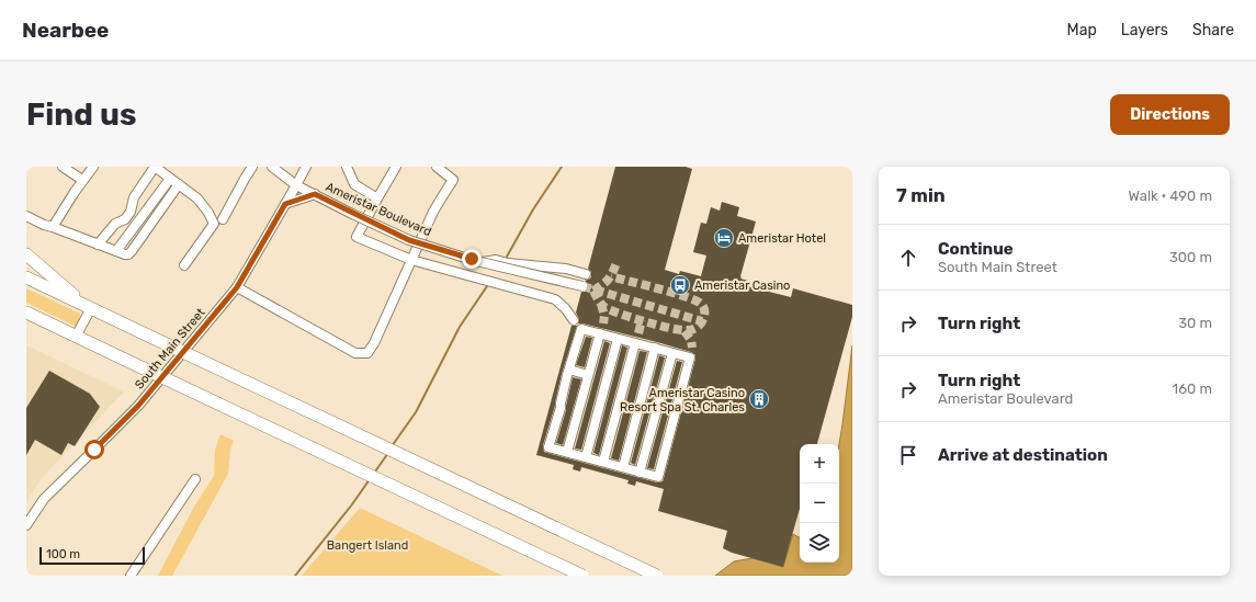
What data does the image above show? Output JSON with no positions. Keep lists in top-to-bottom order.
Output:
{
  "streets": {
    "street": ["Ameristar Boulevard", "South Main Street"]
  },
  "crossings": [
    ["Ameristar Boulevard", "South Main Street"]
  ],
  "parks": ["Bangert Island"],
  "places": {
    "hotel": ["Ameristar Hotel"],
    "bus stop": ["Ameristar Casino"],
    "building": ["Ameristar Casino Resort Spa St. Charles"]
  },
  "scale_bar": "100 m",
  "page": {
    "header": "Nearbee",
    "nav": ["Map", "Layers", "Share"],
    "buttons": "Directions",
    "title": "Find us",
    "heading": ["7 min", "Walk · 490 m"],
    "list": [
      ["Continue", "South Main Street", "300 m"],
      ["Turn right", "30 m"],
      ["Turn right", "Ameristar Boulevard", "160 m"],
      "Arrive at destination"
    ],
    "map_buttons": ["+", "−"],
    "scale": "100 m"
  }
}
